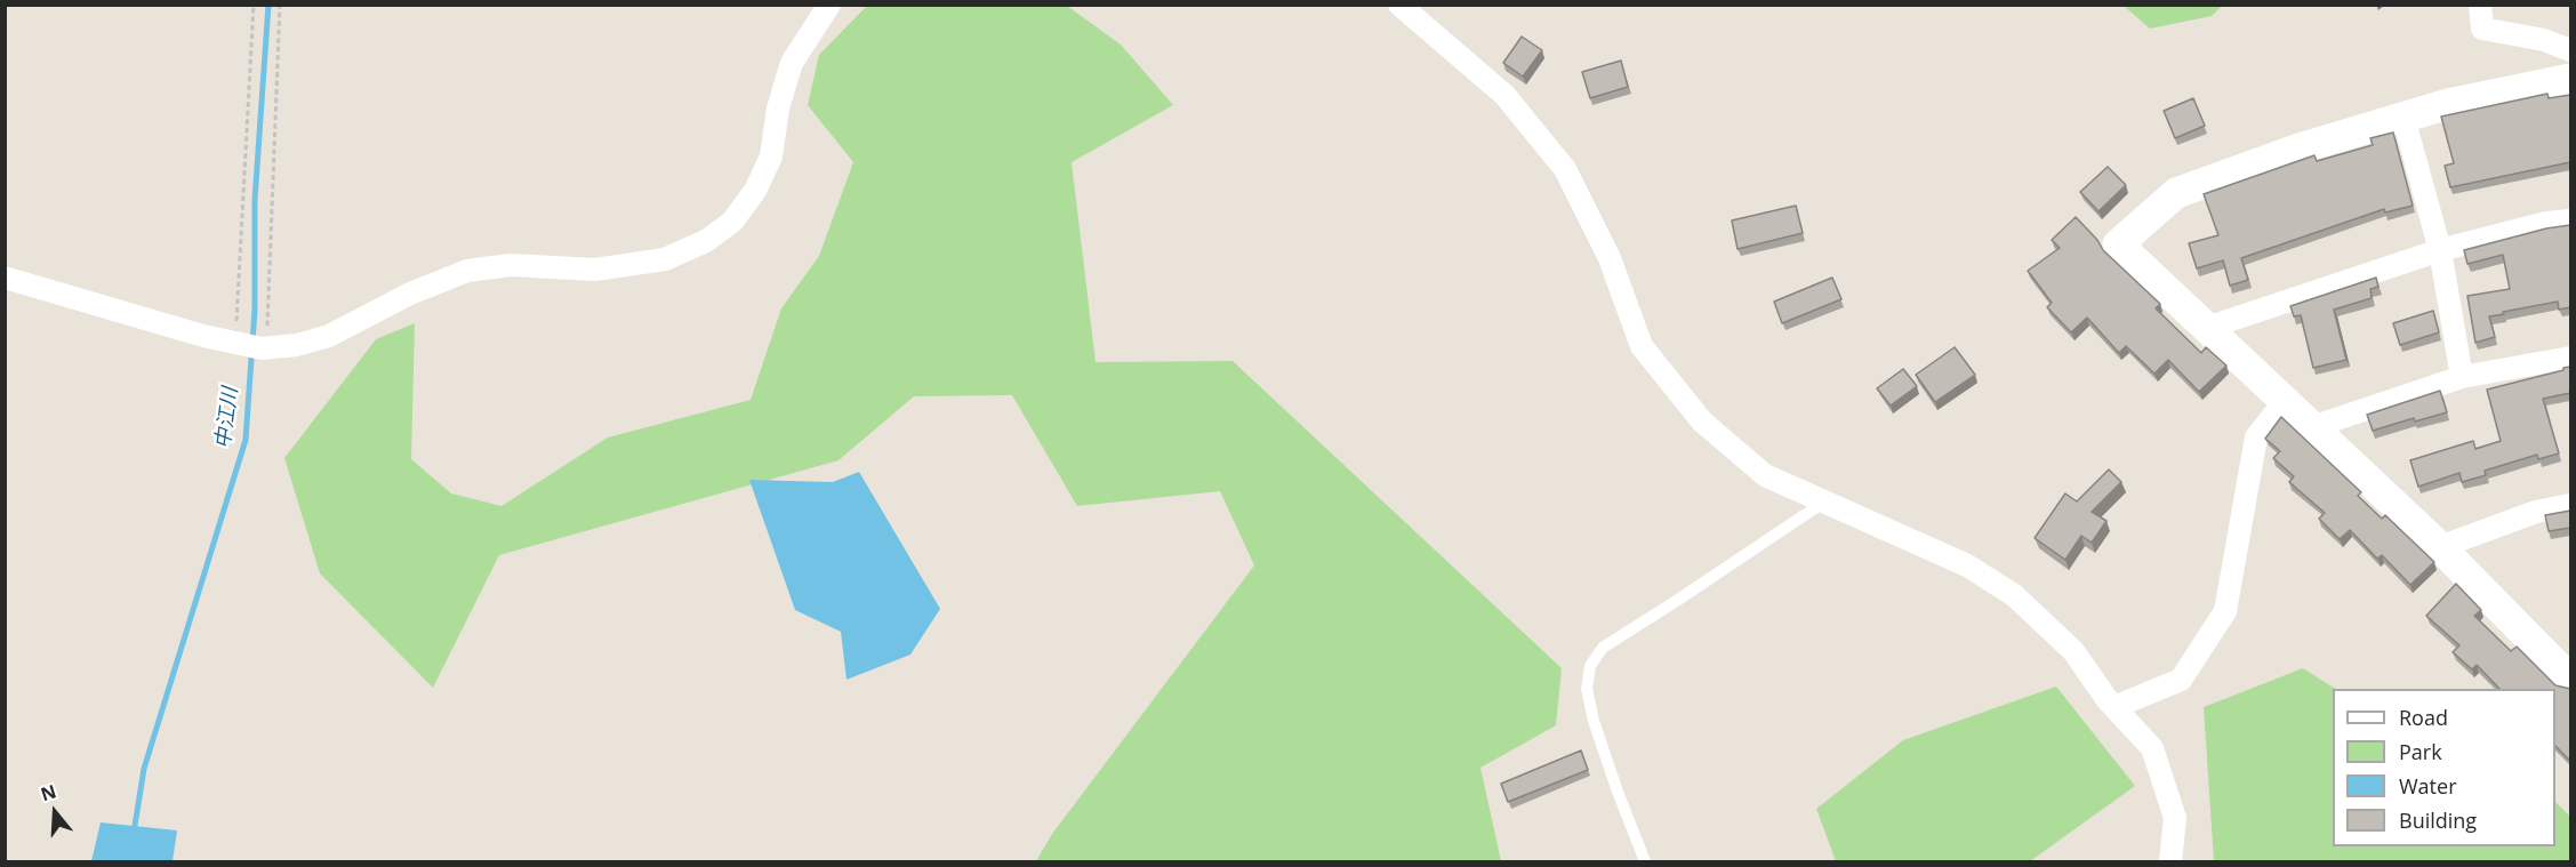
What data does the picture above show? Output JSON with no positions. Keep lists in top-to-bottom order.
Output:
{
  "water": ["中江川"],
  "legend": [
    "Road",
    "Park",
    "Water",
    "Building"
  ],
  "north": "top"
}
